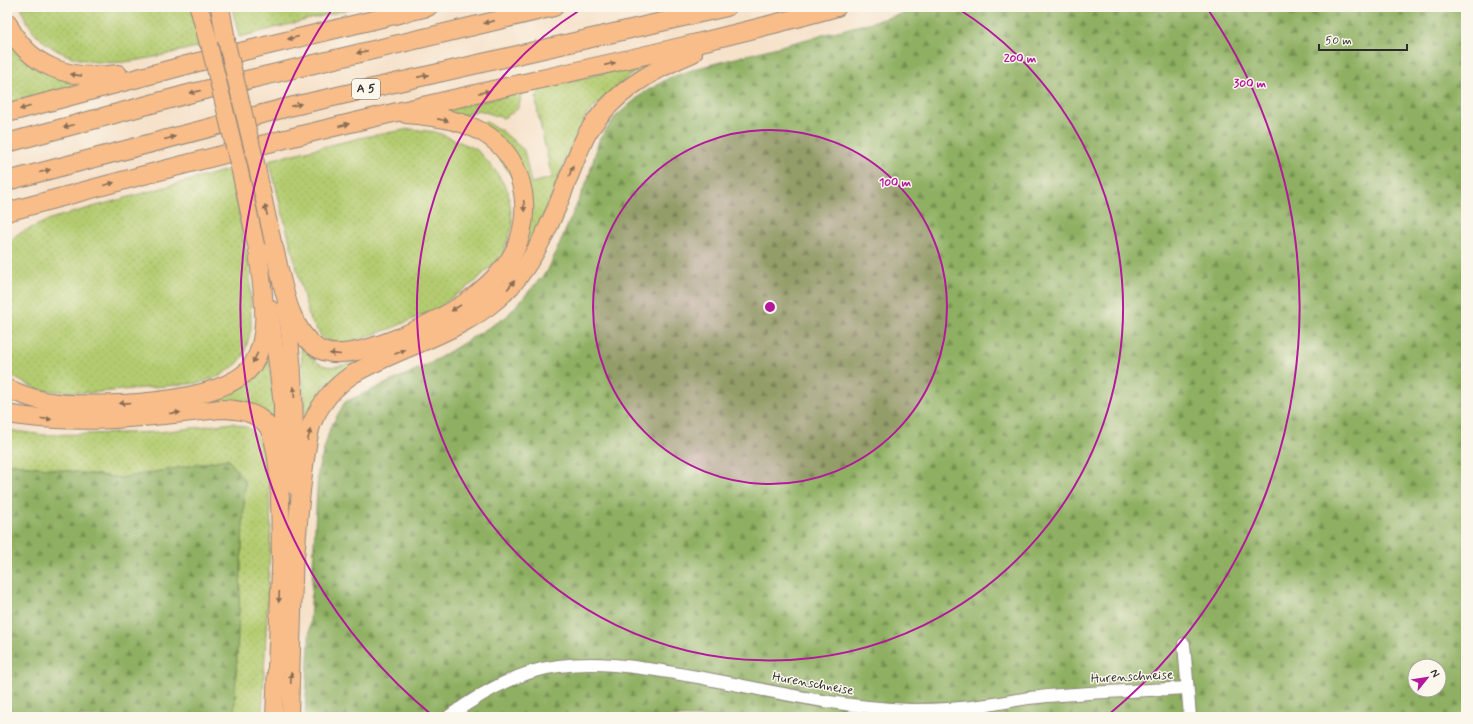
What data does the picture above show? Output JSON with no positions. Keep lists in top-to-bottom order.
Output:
{
  "streets": {
    "highway": ["A 5"],
    "street": ["Hurenschneise"]
  },
  "scale_bar": "50 m",
  "north": "top right",
  "rings": ["200 m", "300 m", "100 m"]
}
